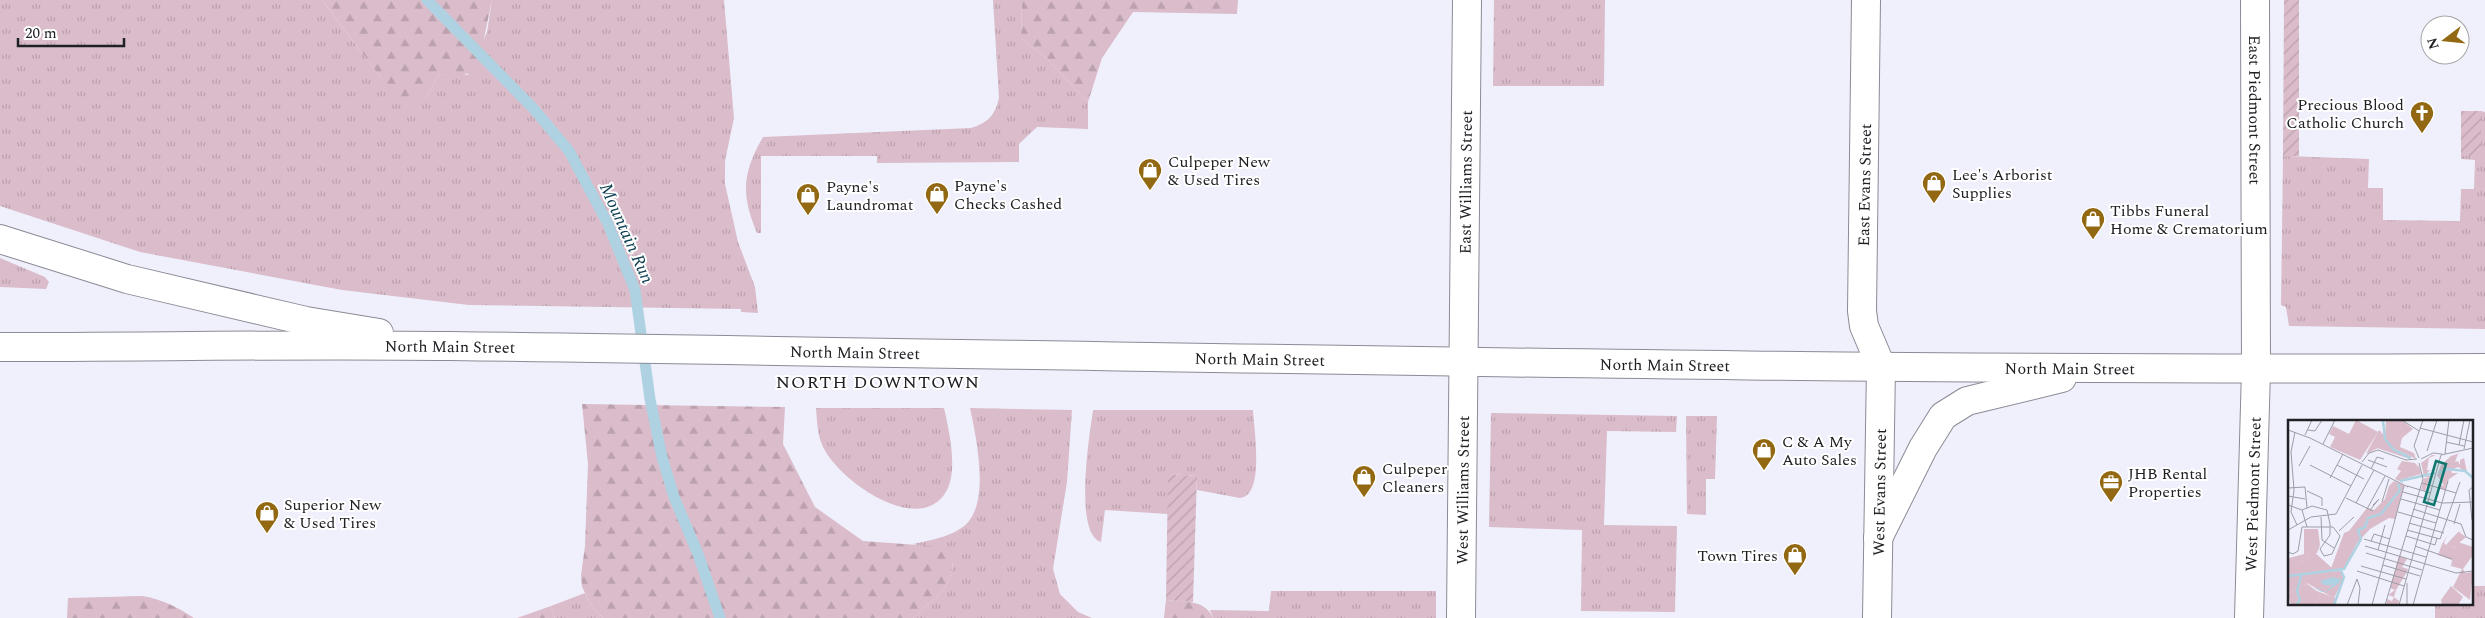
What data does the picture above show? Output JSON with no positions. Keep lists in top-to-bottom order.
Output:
{
  "streets": {
    "main road": [
      "East Piedmont Street",
      "East Williams Street",
      "East Evans Street",
      "North Main Street",
      "West Williams Street",
      "West Evans Street",
      "West Piedmont Street"
    ]
  },
  "crossings": [
    ["East Piedmont Street", "North Main Street"],
    ["East Piedmont Street", "West Piedmont Street"],
    ["East Williams Street", "North Main Street"],
    ["East Williams Street", "West Williams Street"],
    ["East Evans Street", "North Main Street"],
    ["East Evans Street", "West Evans Street"],
    ["North Main Street", "West Williams Street"],
    ["North Main Street", "West Evans Street"],
    ["North Main Street", "West Piedmont Street"]
  ],
  "districts": ["NORTH DOWNTOWN"],
  "water": ["Mountain Run"],
  "places": {
    "church": ["Precious Blood Catholic Church"],
    "shop": [
      "Culpeper New & Used Tires",
      "Lee's Arborist Supplies",
      "Payne's Checks Cashed",
      "Payne's Laundromat",
      "Tibbs Funeral Home & Crematorium",
      "C & A My Auto Sales",
      "Culpeper Cleaners",
      "Superior New & Used Tires",
      "Town Tires"
    ],
    "office": ["JHB Rental Properties"]
  },
  "scale_bar": "20 m",
  "north": "left"
}
